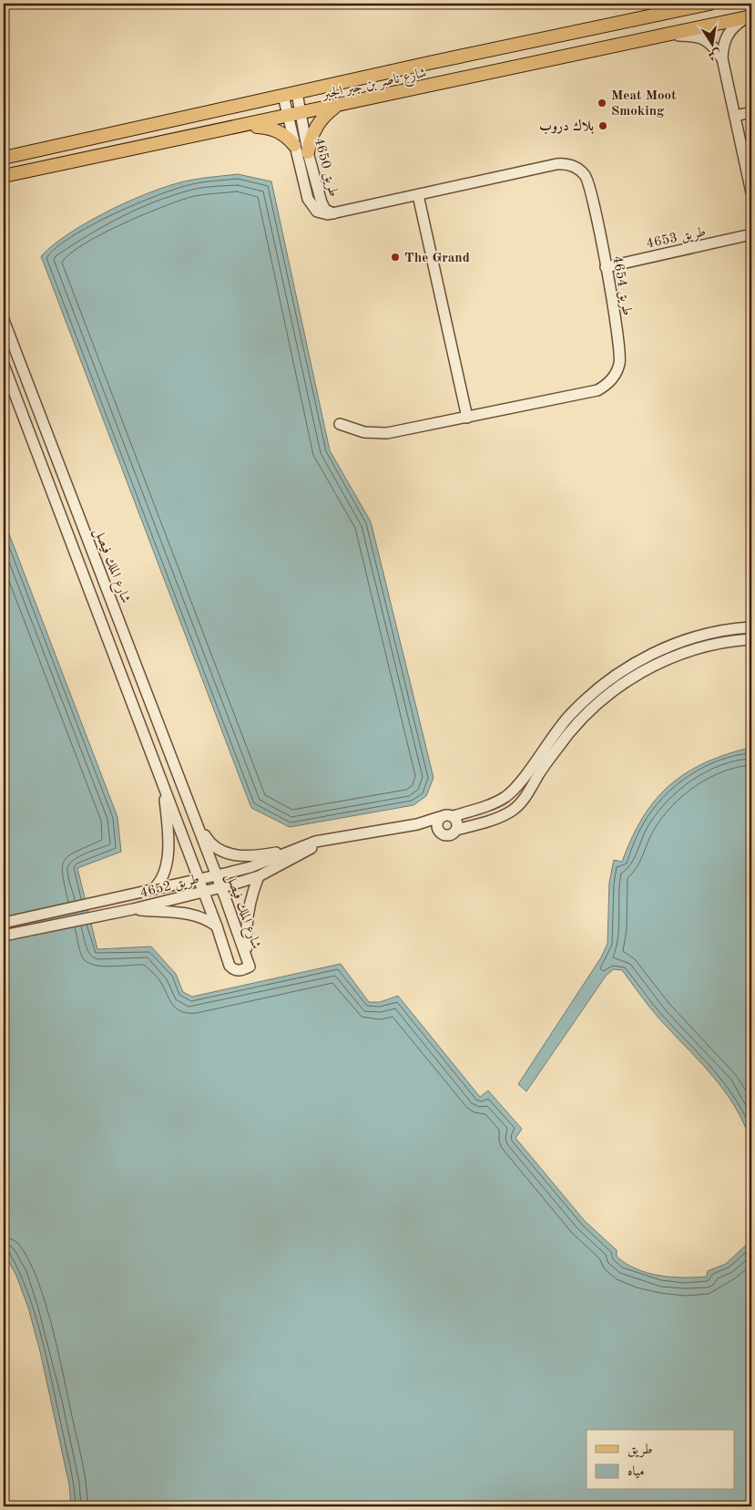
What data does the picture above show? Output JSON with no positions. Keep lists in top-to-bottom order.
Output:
{
  "streets": {
    "main road": ["شارع ناصر بن جبر الجبر"],
    "street": [
      "طريق 4650",
      "طريق 4653",
      "طريق 4654",
      "شارع الملك فيصل",
      "طريق 4652"
    ]
  },
  "crossings": [
    ["شارع ناصر بن جبر الجبر", "طريق 4650"],
    ["طريق 4650", "طريق 4654"],
    ["طريق 4653", "طريق 4654"],
    ["شارع الملك فيصل", "طريق 4652"]
  ],
  "places": ["Meat Moot Smoking", "بلاك دروب", "The Grand"],
  "legend": ["طريق", "مياه"],
  "north": "bottom"
}
